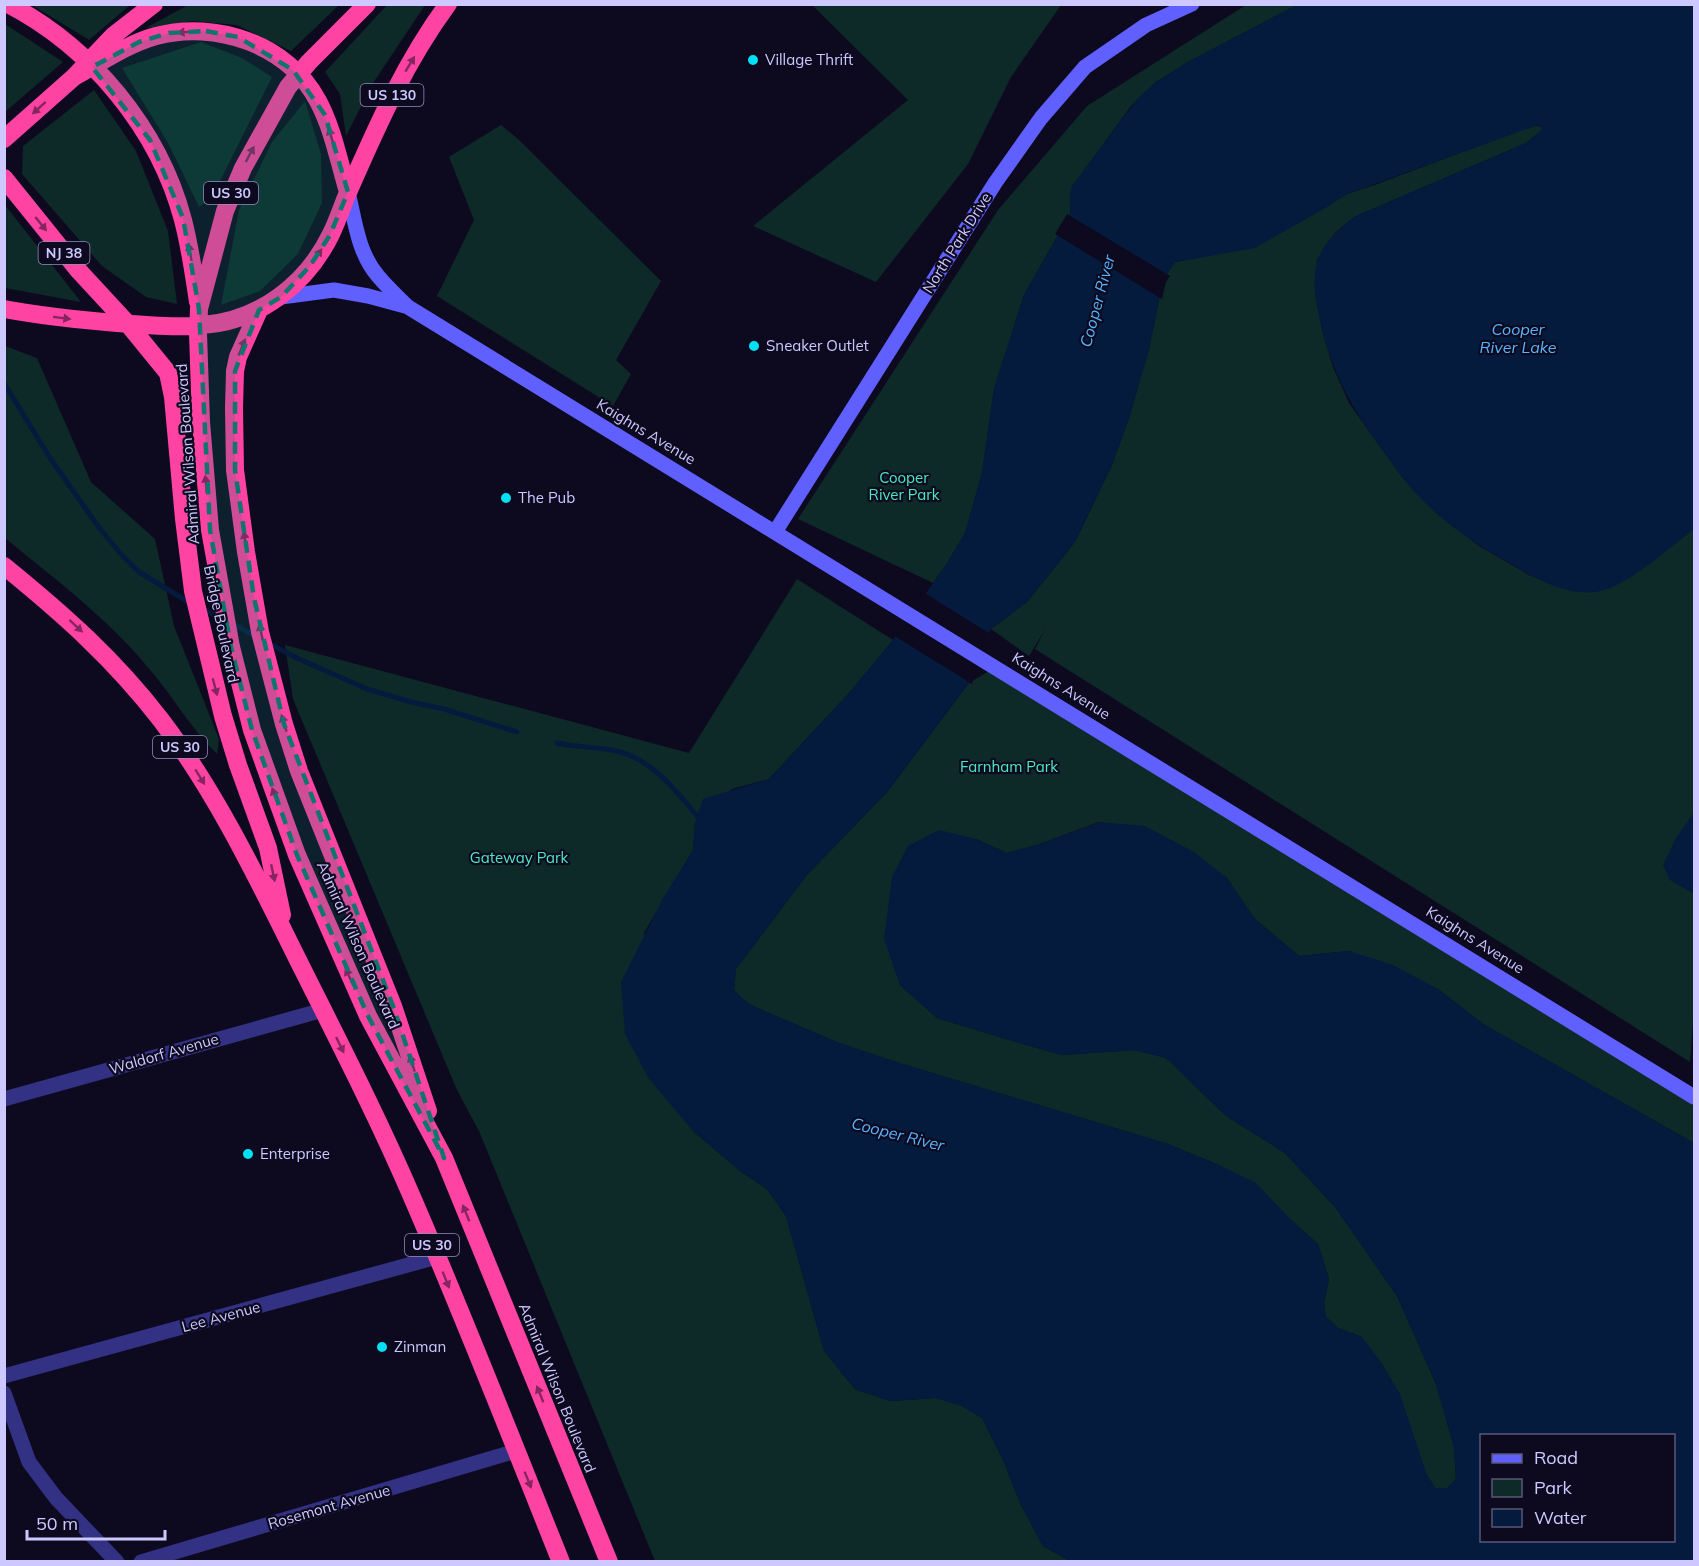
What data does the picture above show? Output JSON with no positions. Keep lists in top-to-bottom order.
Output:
{
  "streets": {
    "highway": [
      "US 130",
      "US 30",
      "NJ 38",
      "Admiral Wilson Boulevard",
      "Bridge Boulevard"
    ],
    "main road": ["North Park Drive", "Kaighns Avenue"],
    "street": ["Waldorf Avenue", "Lee Avenue", "Rosemont Avenue"]
  },
  "crossings": [
    ["US 130", "NJ 38"],
    ["US 130", "Kaighns Avenue"],
    ["US 130", "Bridge Boulevard"],
    ["US 30", "Admiral Wilson Boulevard"],
    ["US 30", "Bridge Boulevard"],
    ["US 30", "Waldorf Avenue"],
    ["US 30", "Lee Avenue"],
    ["US 30", "Rosemont Avenue"],
    ["North Park Drive", "Kaighns Avenue"],
    ["NJ 38", "Bridge Boulevard"]
  ],
  "water": ["Cooper River", "Cooper River Lake"],
  "parks": ["Cooper River Park", "Farnham Park", "Gateway Park"],
  "places": [
    "Village Thrift",
    "Sneaker Outlet",
    "The Pub",
    "Enterprise",
    "Zinman"
  ],
  "legend": ["Road", "Park", "Water"],
  "scale_bar": "50 m"
}
